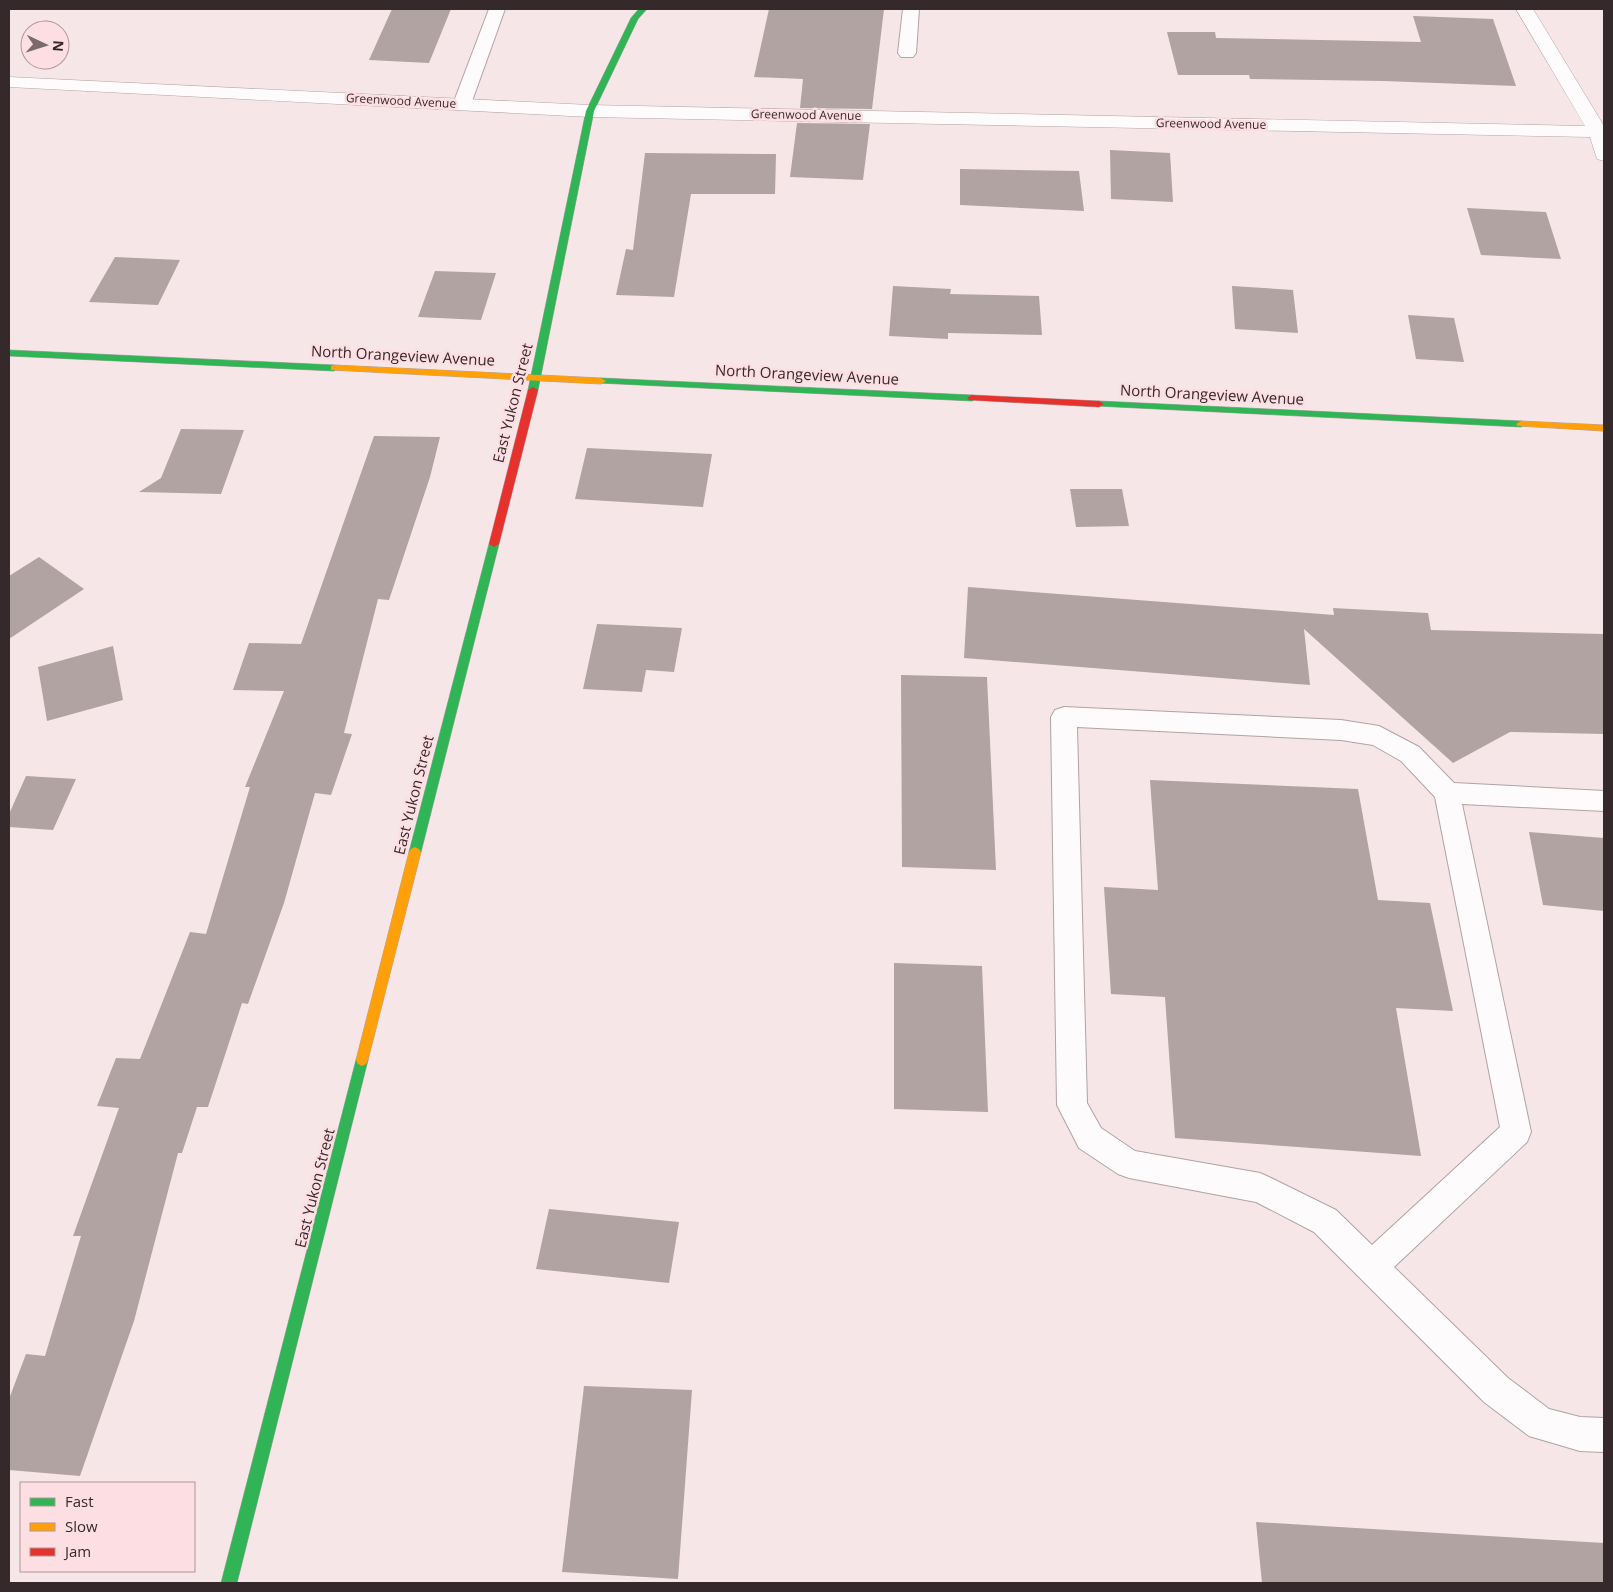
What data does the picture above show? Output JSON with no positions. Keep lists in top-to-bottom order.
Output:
{
  "streets": {
    "street": ["Greenwood Avenue", "North Orangeview Avenue", "East Yukon Street"]
  },
  "crossings": [
    ["Greenwood Avenue", "East Yukon Street"],
    ["North Orangeview Avenue", "East Yukon Street"]
  ],
  "legend": ["Fast", "Slow", "Jam"],
  "north": "right"
}
